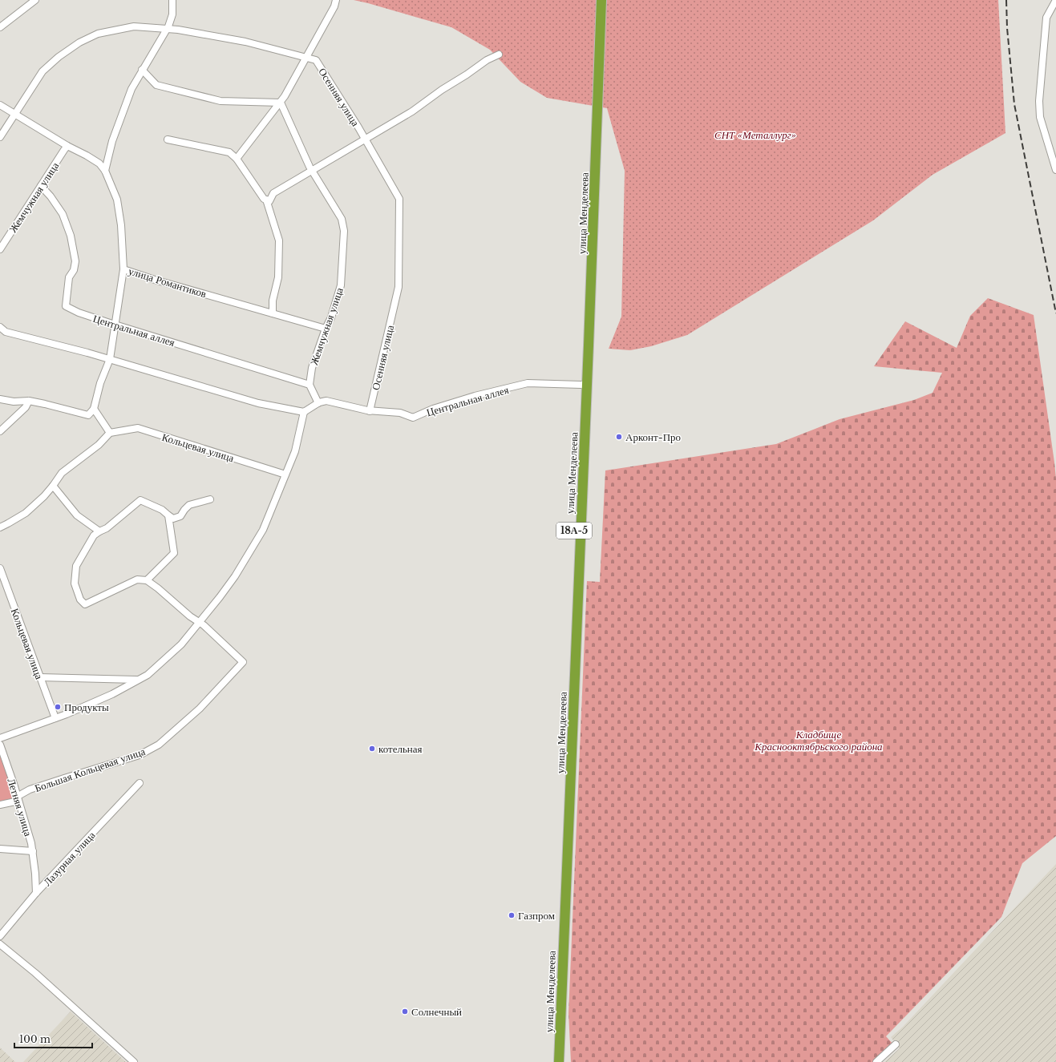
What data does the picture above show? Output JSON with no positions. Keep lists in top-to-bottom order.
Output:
{
  "streets": {
    "highway": ["улица Менделеева", "18А-5"],
    "street": [
      "Осенняя улица",
      "Жемчужная улица",
      "улица Романтиков",
      "Центральная аллея",
      "Кольцевая улица",
      "Большая Кольцевая улица",
      "Летняя улица",
      "Лазурная улица"
    ]
  },
  "crossings": [
    ["Осенняя улица", "Центральная аллея"],
    ["Жемчужная улица", "улица Романтиков"],
    ["Жемчужная улица", "Центральная аллея"],
    ["улица Менделеева", "Центральная аллея"],
    ["Большая Кольцевая улица", "Летняя улица"],
    ["Летняя улица", "Лазурная улица"]
  ],
  "parks": ["СНТ «Металлург»", "Кладбище Краснооктябрьского района"],
  "places": [
    "Арконт-Про",
    "Продукты",
    "котельная",
    "Газпром",
    "Солнечный"
  ],
  "scale_bar": "100 m"
}
